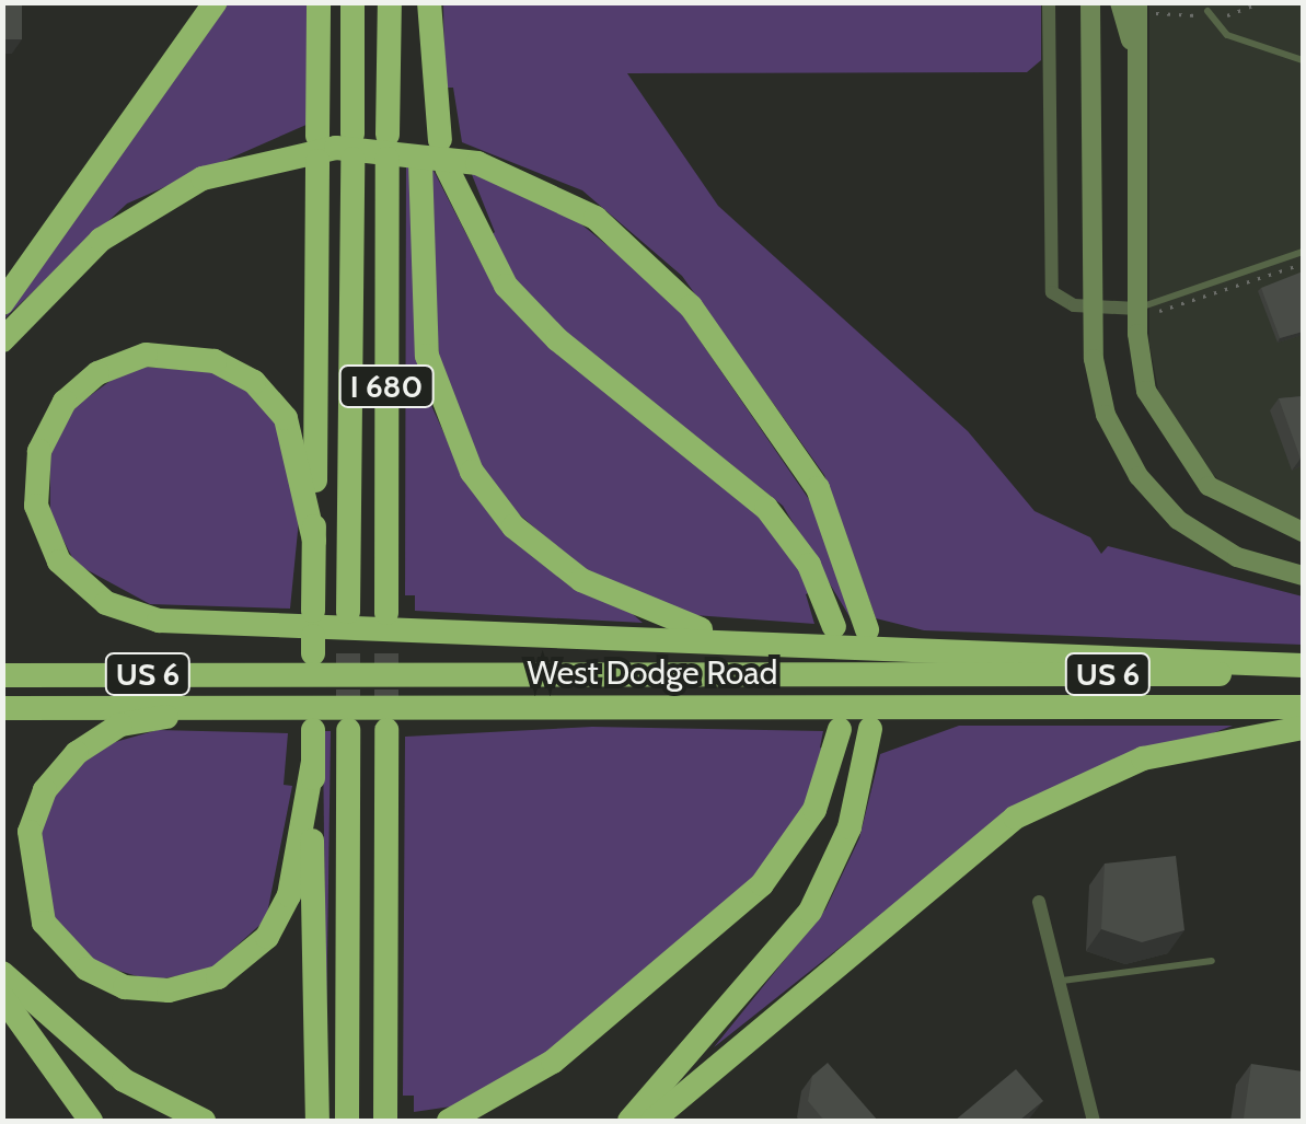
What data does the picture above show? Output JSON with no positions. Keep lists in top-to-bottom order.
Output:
{
  "streets": {
    "highway": ["I 680", "West Dodge Road", "US 6"]
  }
}
